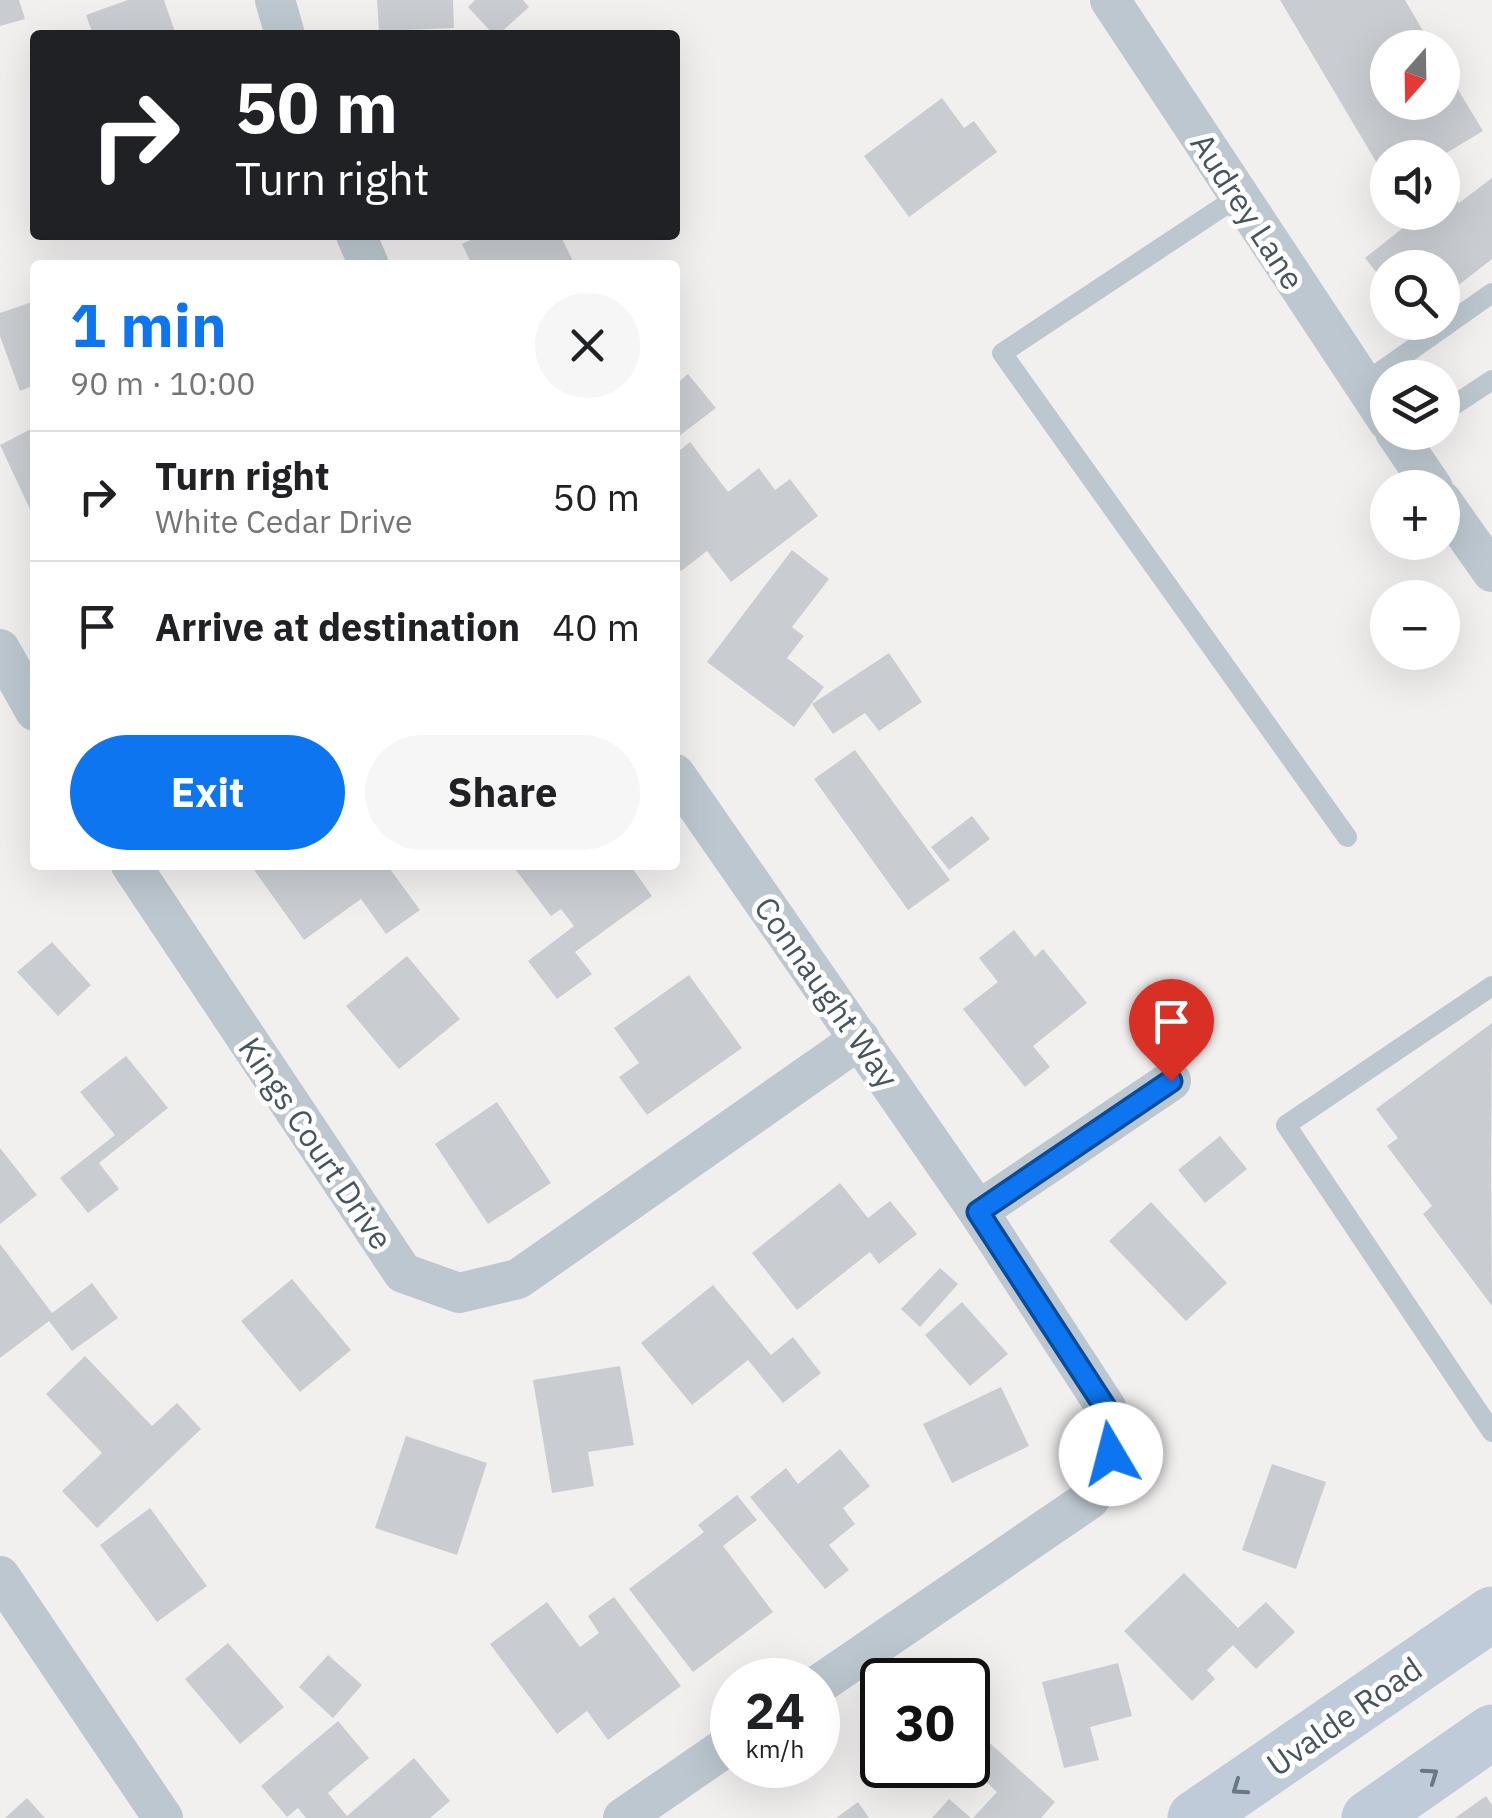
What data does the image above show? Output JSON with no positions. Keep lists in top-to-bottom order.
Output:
{
  "streets": {
    "main road": ["Uvalde Road"],
    "street": ["Audrey Lane", "Connaught Way", "Kings Court Drive"]
  },
  "crossings": [
    ["Connaught Way", "Kings Court Drive"]
  ],
  "north": "bottom",
  "page": {
    "map_buttons": ["+", "−"],
    "turn": ["50 m", "Turn right"],
    "heading": ["1 min", "90 m · 10:00"],
    "list": [
      {
        "name": "Turn right",
        "note": "White Cedar Drive",
        "value": "50 m"
      },
      {
        "name": "Arrive at destination",
        "value": "40 m"
      }
    ],
    "buttons": ["Exit", "Share"],
    "speed": "24 km/h",
    "limit": "30"
  }
}
